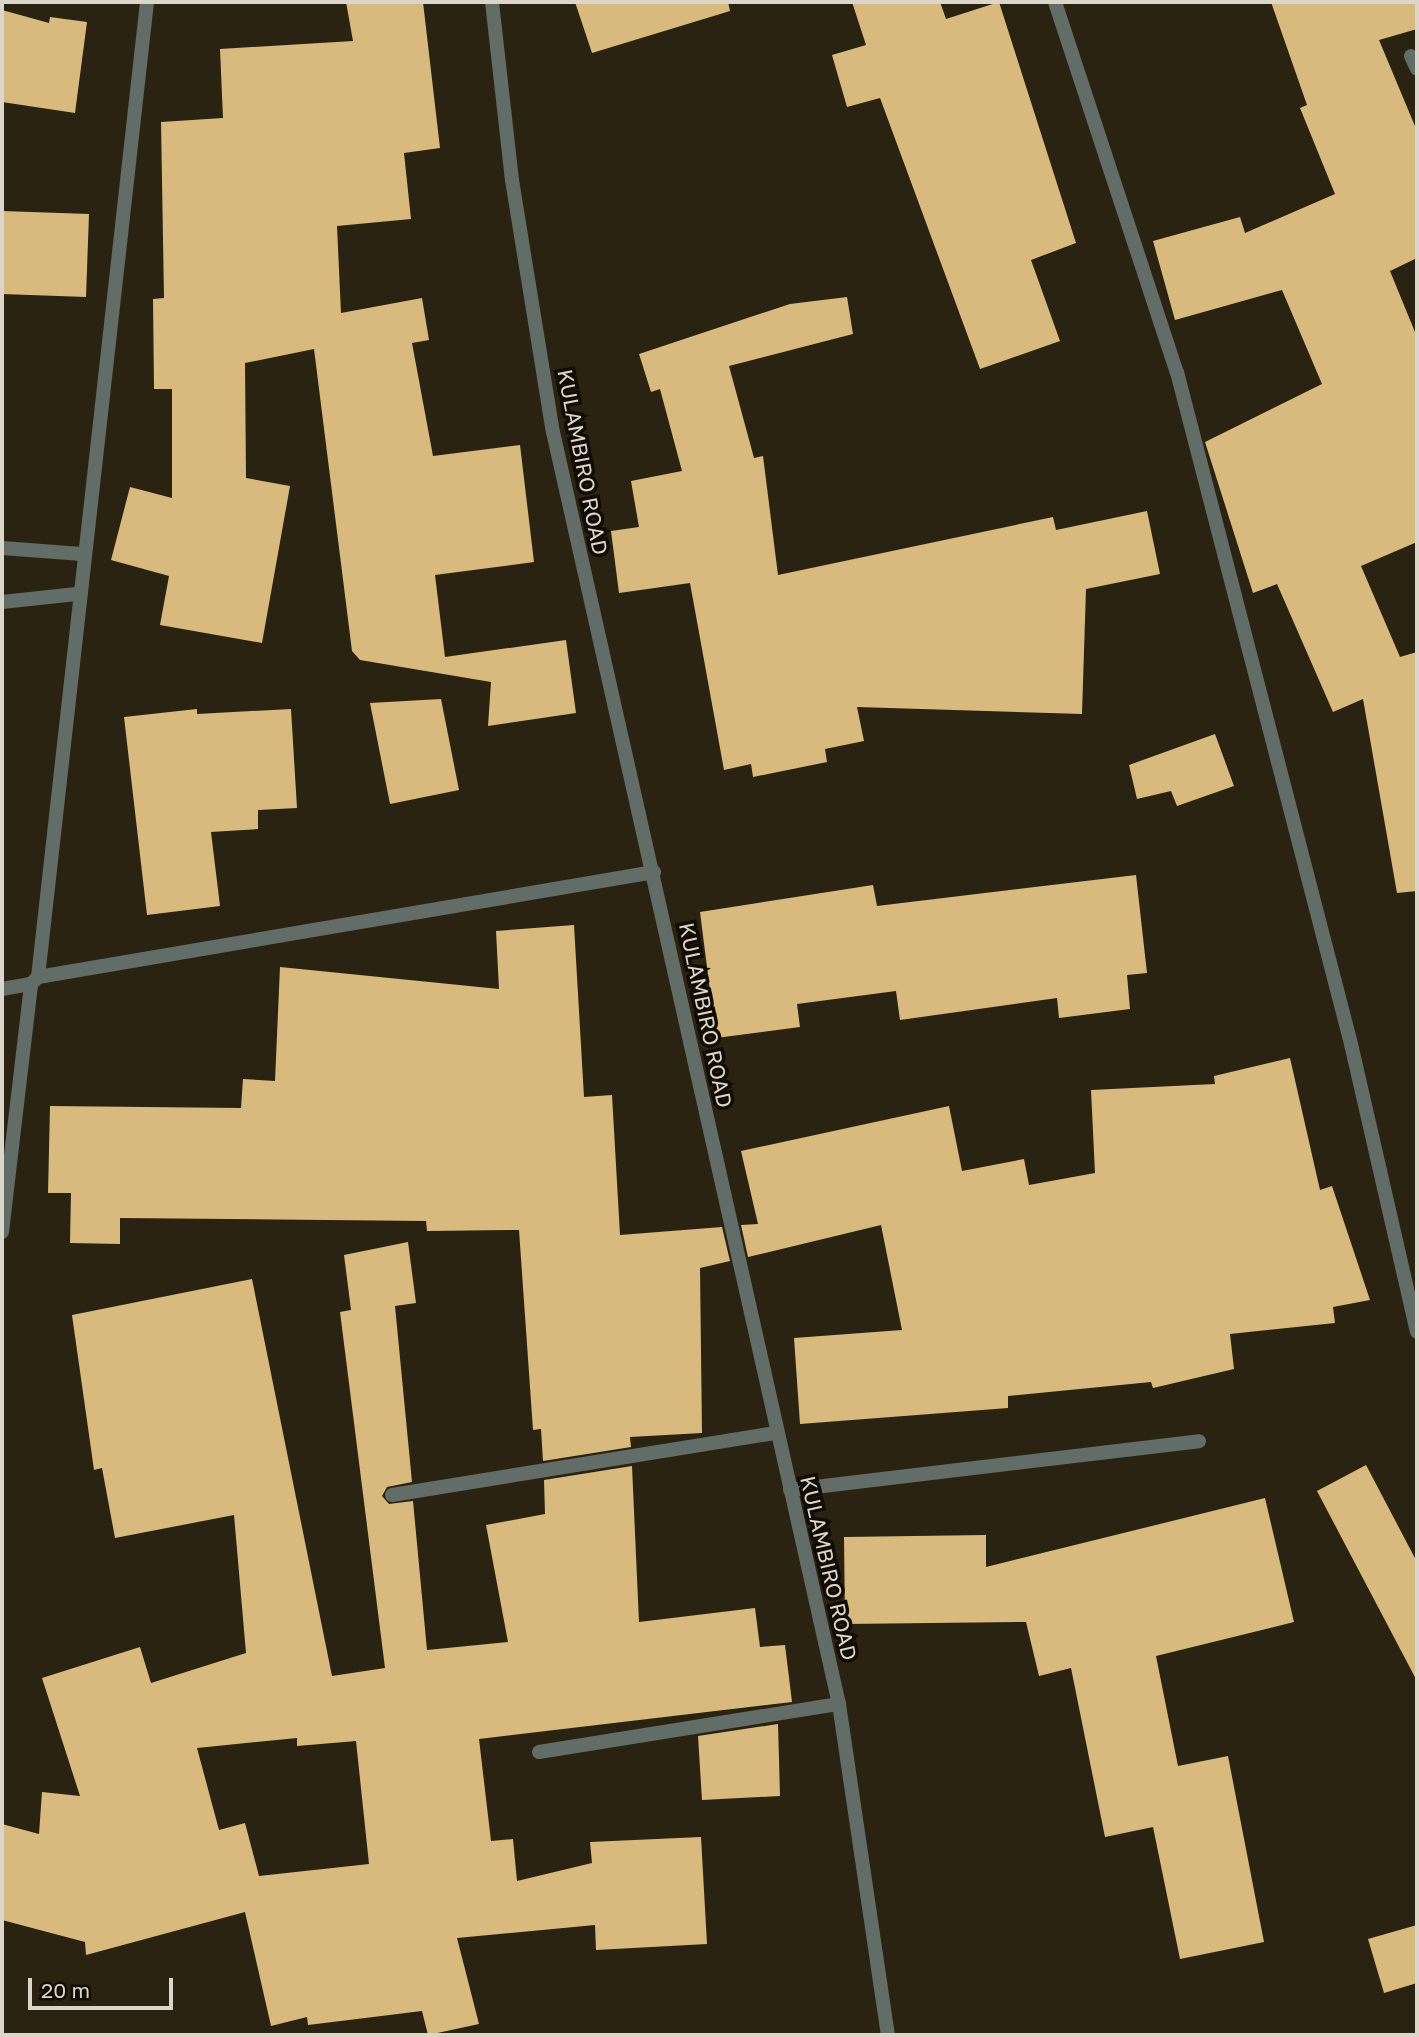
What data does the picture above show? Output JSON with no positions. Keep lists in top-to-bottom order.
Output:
{
  "streets": {
    "street": ["KULAMBIRO ROAD"]
  },
  "scale_bar": "20 m"
}
